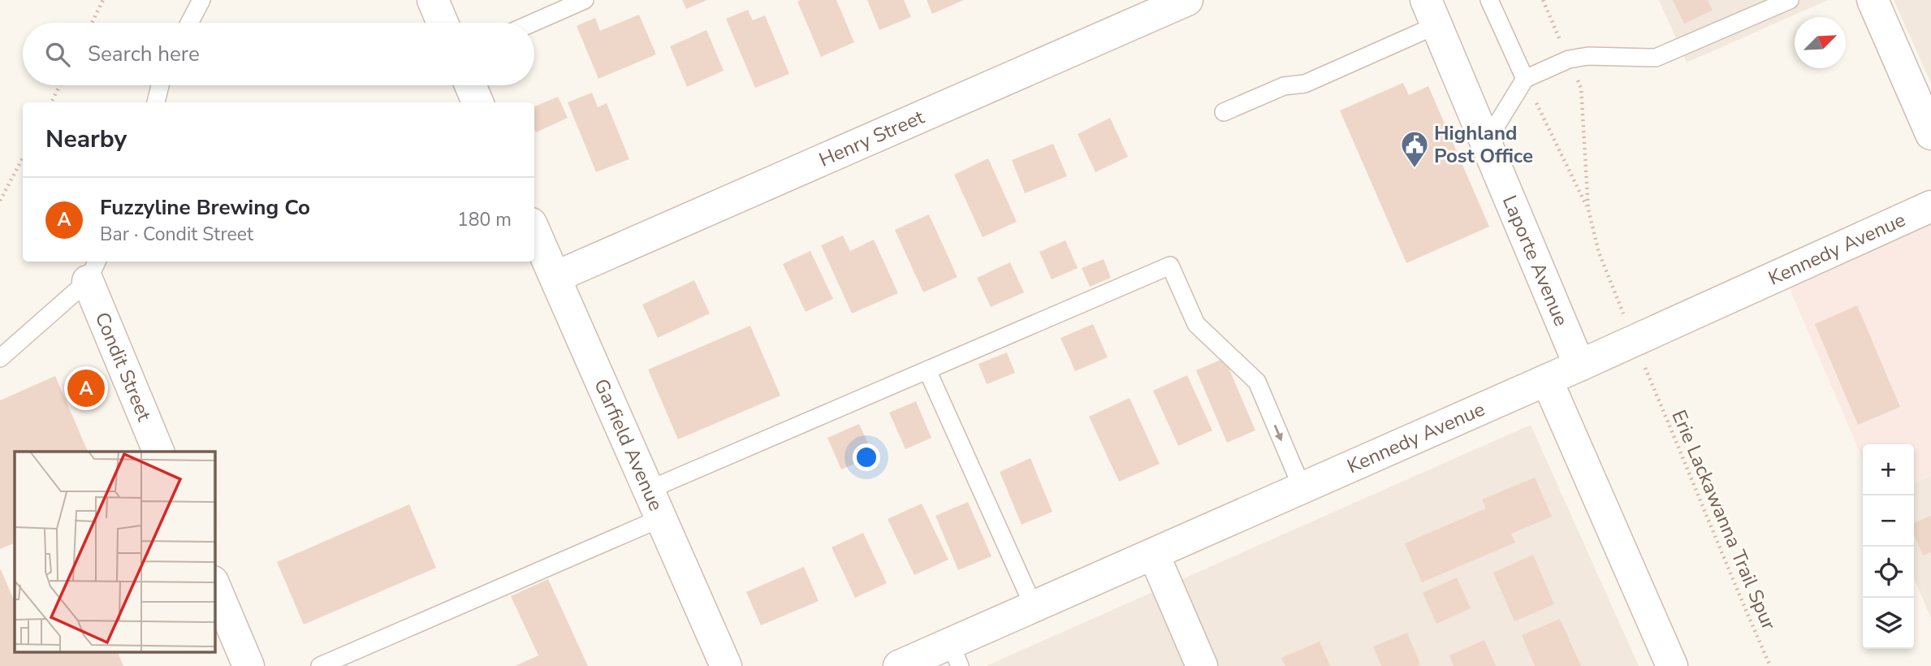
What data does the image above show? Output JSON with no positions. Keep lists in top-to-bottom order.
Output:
{
  "streets": {
    "street": [
      "Henry Street",
      "Kennedy Avenue",
      "Laporte Avenue",
      "Condit Street",
      "Garfield Avenue"
    ],
    "path": ["Erie Lackawanna Trail Spur"]
  },
  "crossings": [
    ["Henry Street", "Garfield Avenue"],
    ["Kennedy Avenue", "Laporte Avenue"]
  ],
  "places": {
    "public building": ["Highland Post Office"]
  },
  "north": "top right",
  "page": {
    "search": "Search here",
    "heading": "Nearby",
    "list": [
      {
        "mark": "A",
        "name": "Fuzzyline Brewing Co",
        "note": "Bar · Condit Street",
        "value": "180 m"
      }
    ],
    "pins": "A",
    "map_buttons": ["+", "−"]
  }
}
